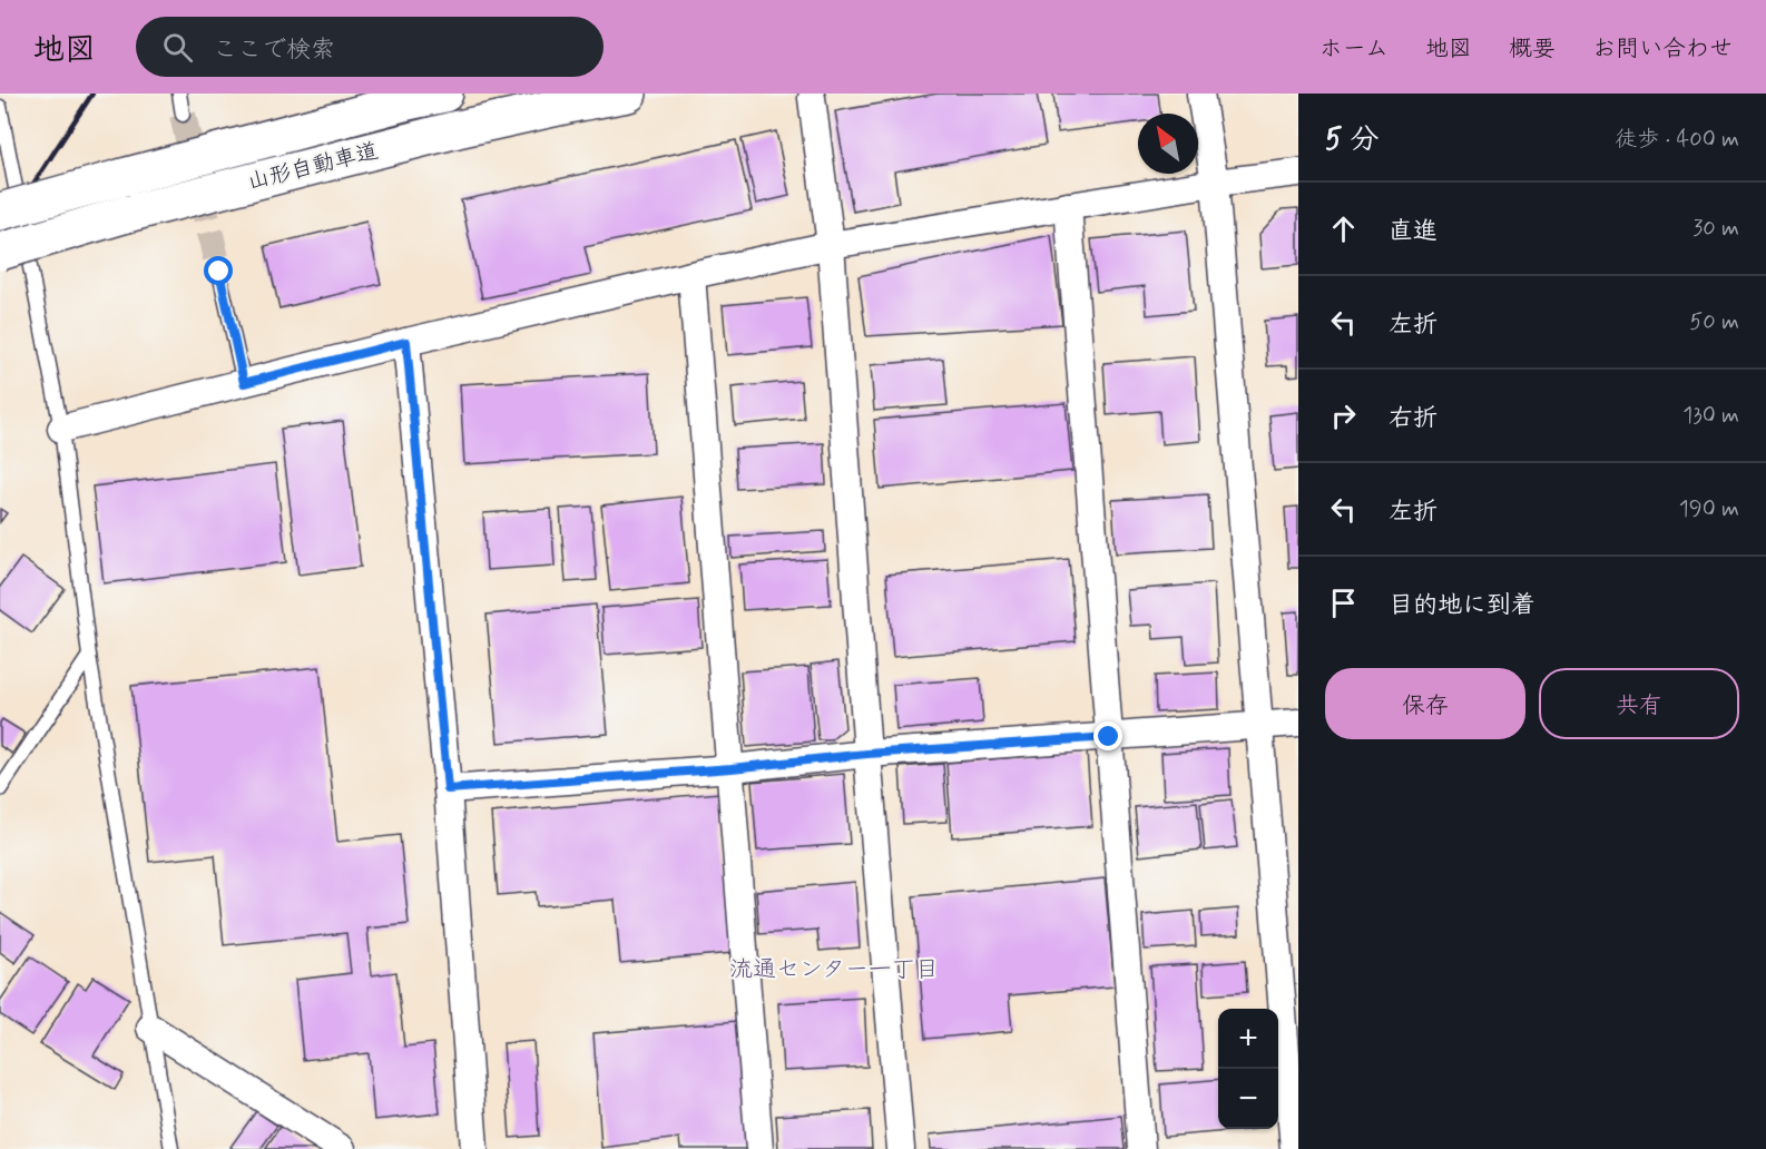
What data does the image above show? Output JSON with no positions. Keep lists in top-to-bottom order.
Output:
{
  "streets": {
    "highway": ["山形自動車道"]
  },
  "districts": ["流通センター一丁目"],
  "north": "top left",
  "page": {
    "header": "地図",
    "search": "ここで検索",
    "nav": [
      "ホーム",
      "地図",
      "概要",
      "お問い合わせ"
    ],
    "heading": ["5 分", "徒歩 · 400 m"],
    "list": [
      ["直進", "30 m"],
      ["左折", "50 m"],
      ["右折", "130 m"],
      ["左折", "190 m"],
      "目的地に到着"
    ],
    "buttons": ["保存", "共有"],
    "map_buttons": ["+", "−"]
  }
}
